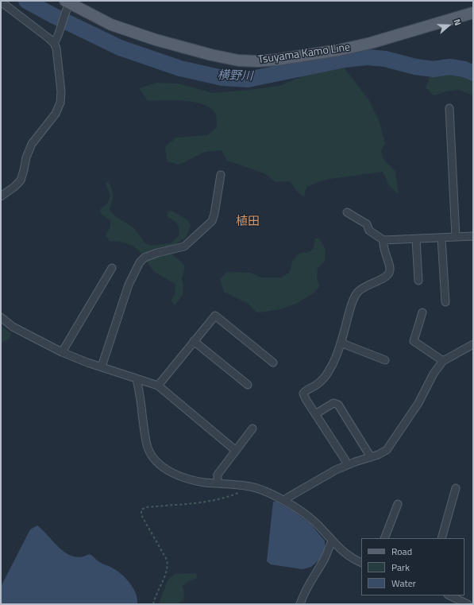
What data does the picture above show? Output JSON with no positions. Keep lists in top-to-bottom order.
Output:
{
  "streets": {
    "main road": ["Tsuyama Kamo Line"]
  },
  "districts": ["植田"],
  "water": ["横野川"],
  "legend": ["Road", "Park", "Water"],
  "north": "right"
}
